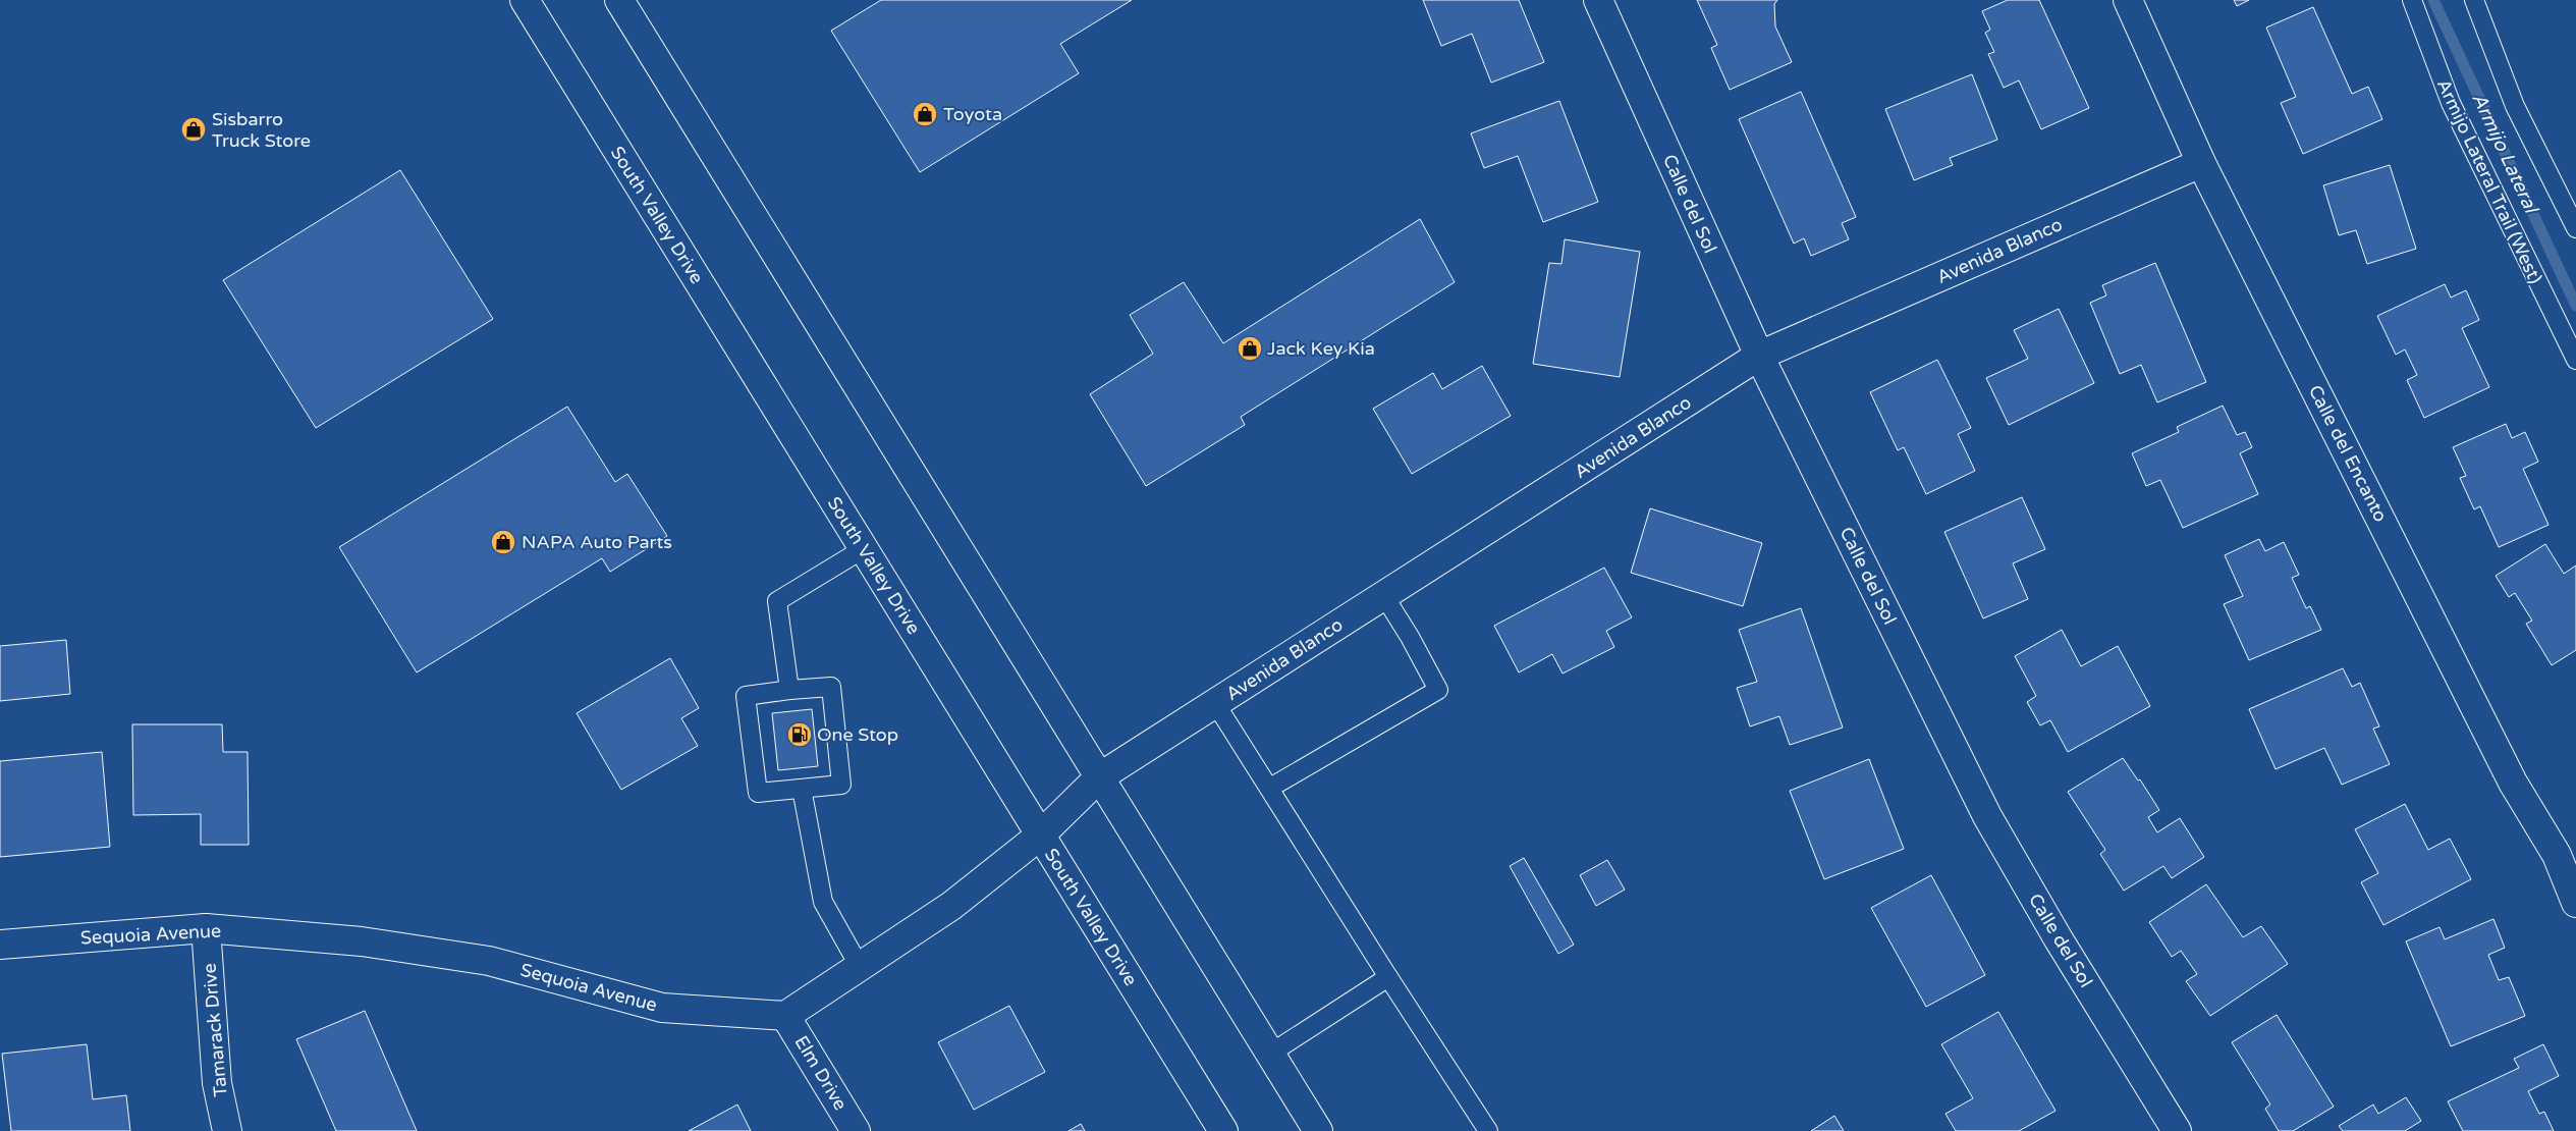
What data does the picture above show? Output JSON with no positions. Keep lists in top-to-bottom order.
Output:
{
  "streets": {
    "street": [
      "Calle del Sol",
      "South Valley Drive",
      "Avenida Blanco",
      "Calle del Encanto",
      "Sequoia Avenue",
      "Tamarack Drive",
      "Elm Drive"
    ],
    "lane": ["Armijo Lateral Trail (West)"]
  },
  "crossings": [
    ["Calle del Sol", "Avenida Blanco"],
    ["Avenida Blanco", "Calle del Encanto"],
    ["Sequoia Avenue", "Tamarack Drive"],
    ["Sequoia Avenue", "Elm Drive"]
  ],
  "water": ["Armijo Lateral"],
  "places": {
    "shop": [
      "Toyota",
      "Sisbarro Truck Store",
      "Jack Key Kia",
      "NAPA Auto Parts"
    ],
    "fuel station": ["One Stop"]
  }
}
